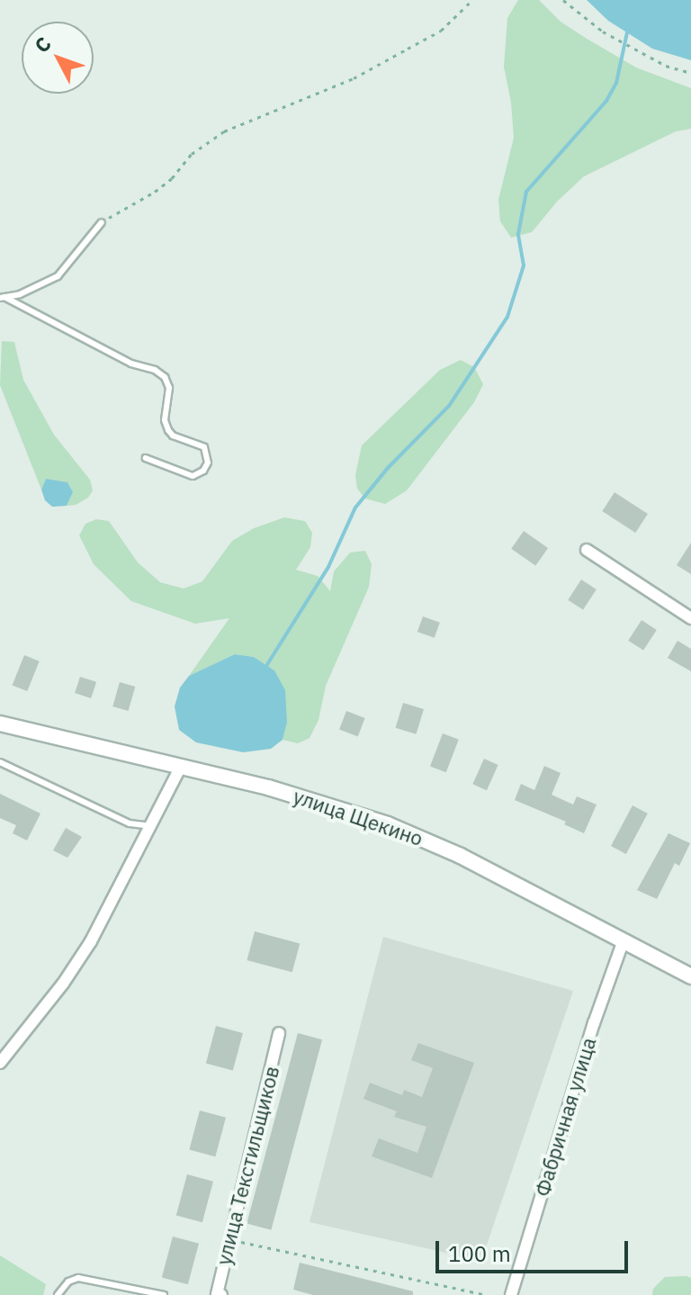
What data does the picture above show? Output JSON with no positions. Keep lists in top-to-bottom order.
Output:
{
  "streets": {
    "main road": ["улица Щекино"],
    "street": ["Фабричная улица", "улица Текстильщиков"]
  },
  "crossings": [
    ["улица Щекино", "Фабричная улица"]
  ],
  "scale_bar": "100 m",
  "north": "top left"
}
